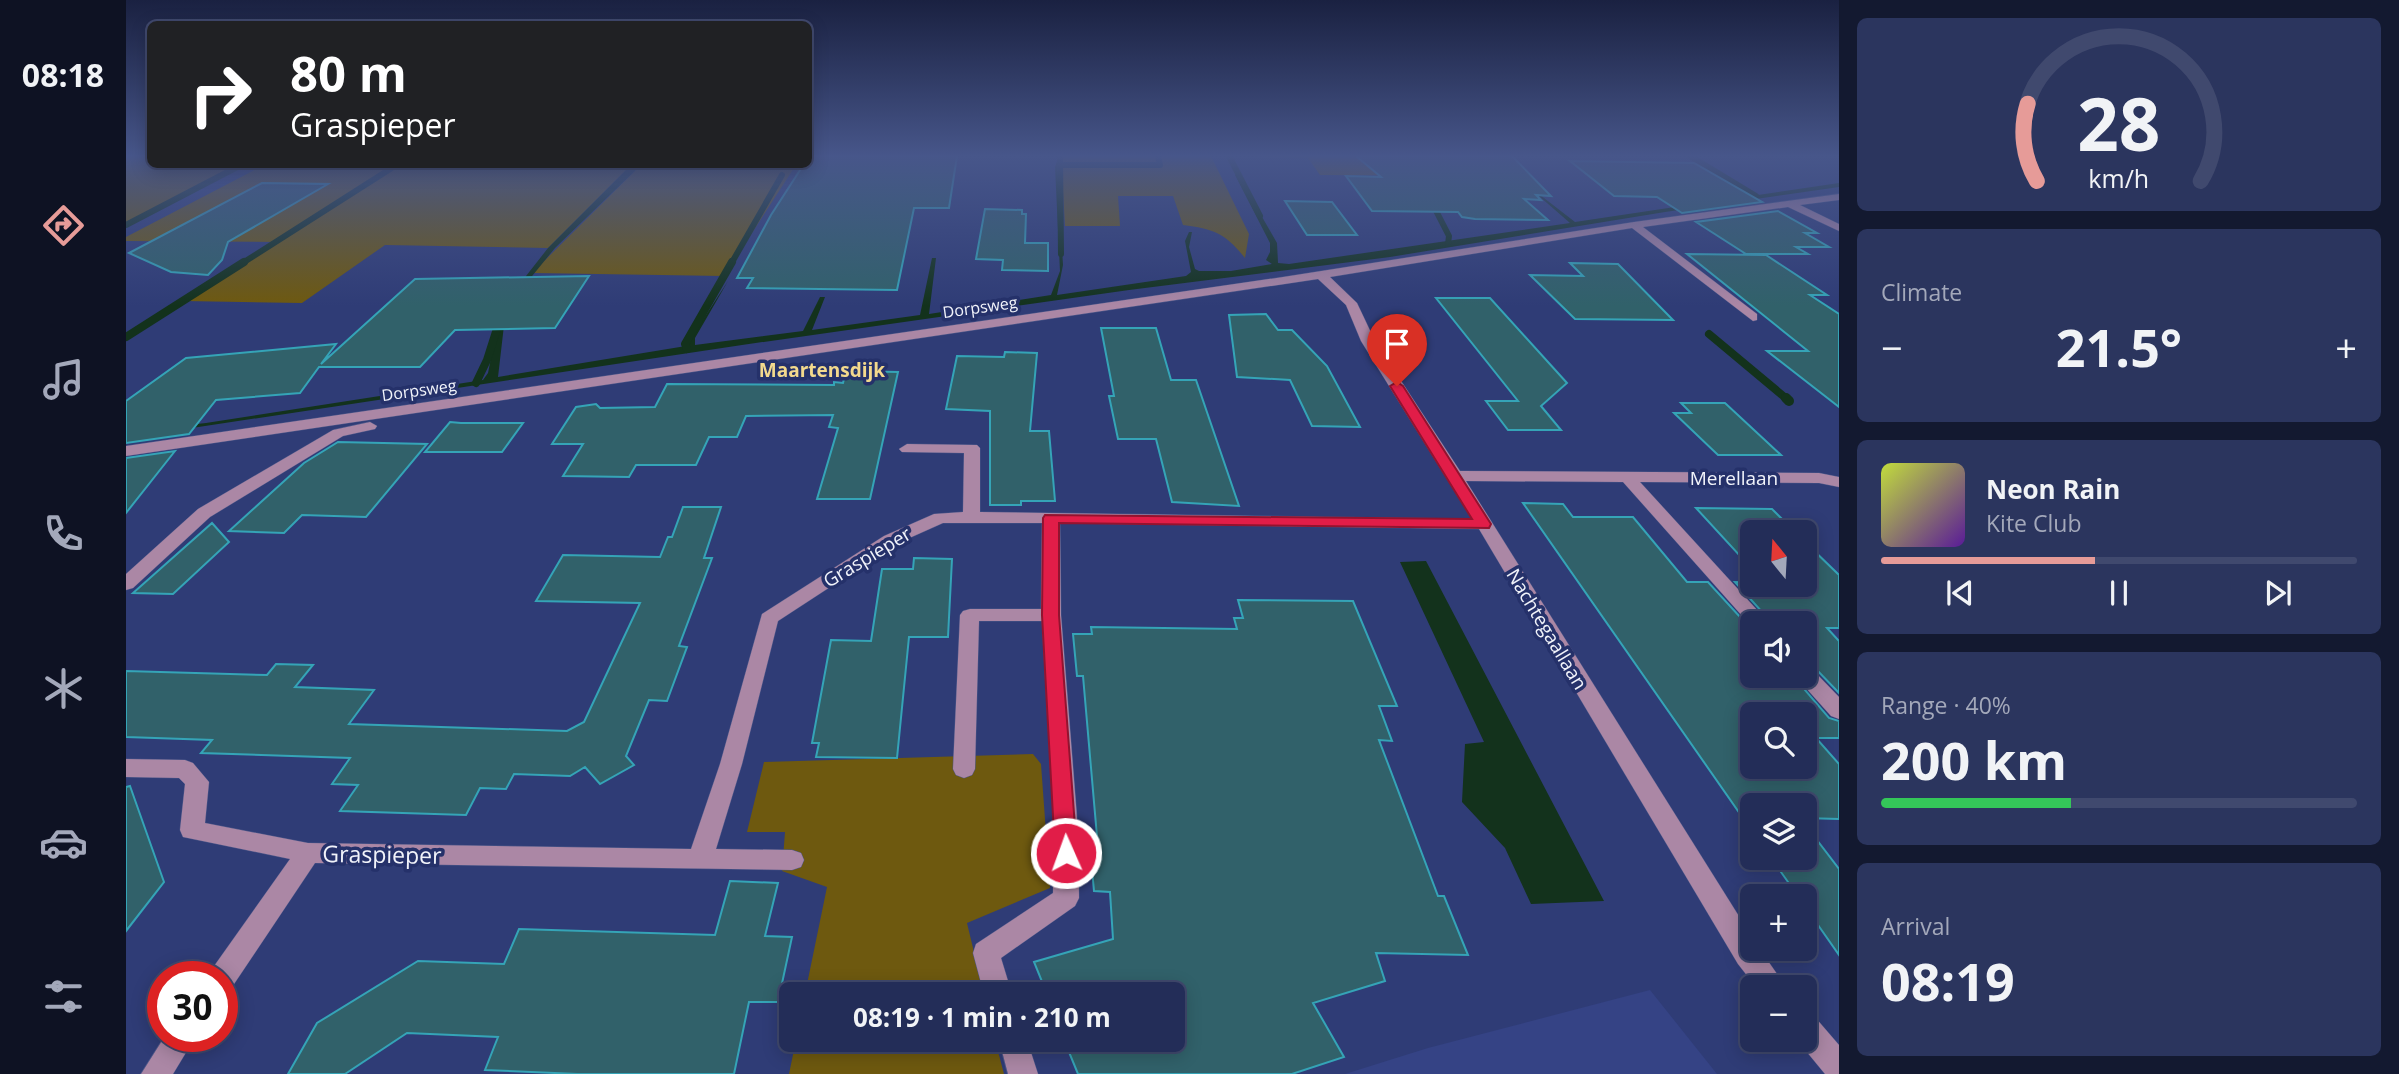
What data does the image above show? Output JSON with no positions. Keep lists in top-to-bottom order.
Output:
{
  "streets": {
    "street": [
      "Dorpsweg",
      "Merellaan",
      "Graspieper",
      "Nachtegaallaan"
    ]
  },
  "crossings": [
    ["Dorpsweg", "Nachtegaallaan"],
    ["Merellaan", "Nachtegaallaan"],
    ["Graspieper", "Nachtegaallaan"]
  ],
  "districts": ["Maartensdijk"],
  "north": "top",
  "page": {
    "tabs": "08:18",
    "turn": ["80 m", "Graspieper"],
    "tile": [
      "Climate",
      ["Range · 40%", "200 km"],
      ["Arrival", "08:19"]
    ],
    "heat": ["−", "21.5°", "+"],
    "song": ["Neon Rain", "Kite Club"],
    "map_buttons": ["+", "−"],
    "limit": "30",
    "trip": "08:19 · 1 min · 210 m",
    "gauge": ["28", "km/h"]
  }
}
